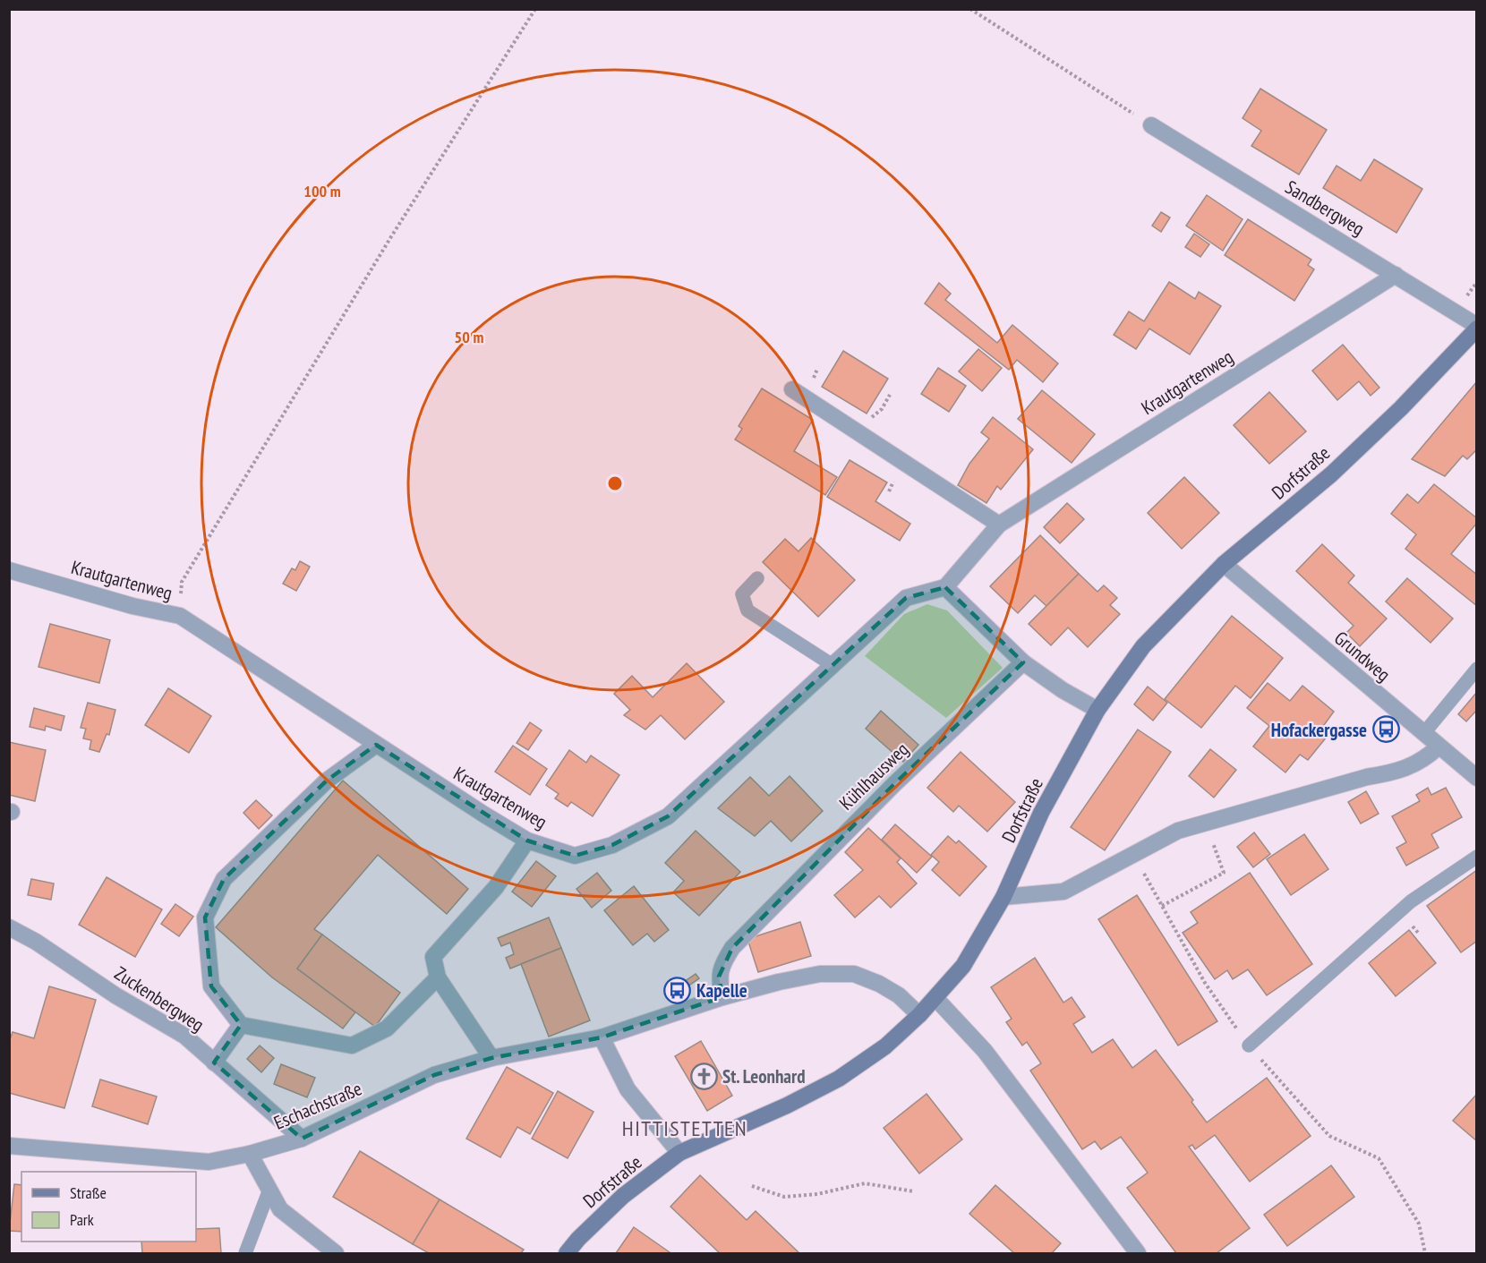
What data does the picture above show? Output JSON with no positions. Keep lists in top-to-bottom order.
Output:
{
  "streets": {
    "main road": ["Dorfstraße"],
    "street": [
      "Sandbergweg",
      "Krautgartenweg",
      "Grundweg",
      "Kühlhausweg",
      "Zuckenbergweg",
      "Eschachstraße"
    ]
  },
  "crossings": [
    ["Sandbergweg", "Krautgartenweg"],
    ["Sandbergweg", "Dorfstraße"],
    ["Dorfstraße", "Grundweg"],
    ["Dorfstraße", "Eschachstraße"],
    ["Kühlhausweg", "Eschachstraße"],
    ["Zuckenbergweg", "Eschachstraße"]
  ],
  "districts": ["HITTISTETTEN"],
  "places": {
    "bus stop": ["Hofackergasse", "Kapelle"],
    "church": ["St. Leonhard"]
  },
  "legend": ["Straße", "Park"],
  "rings": ["100 m", "50 m"]
}
